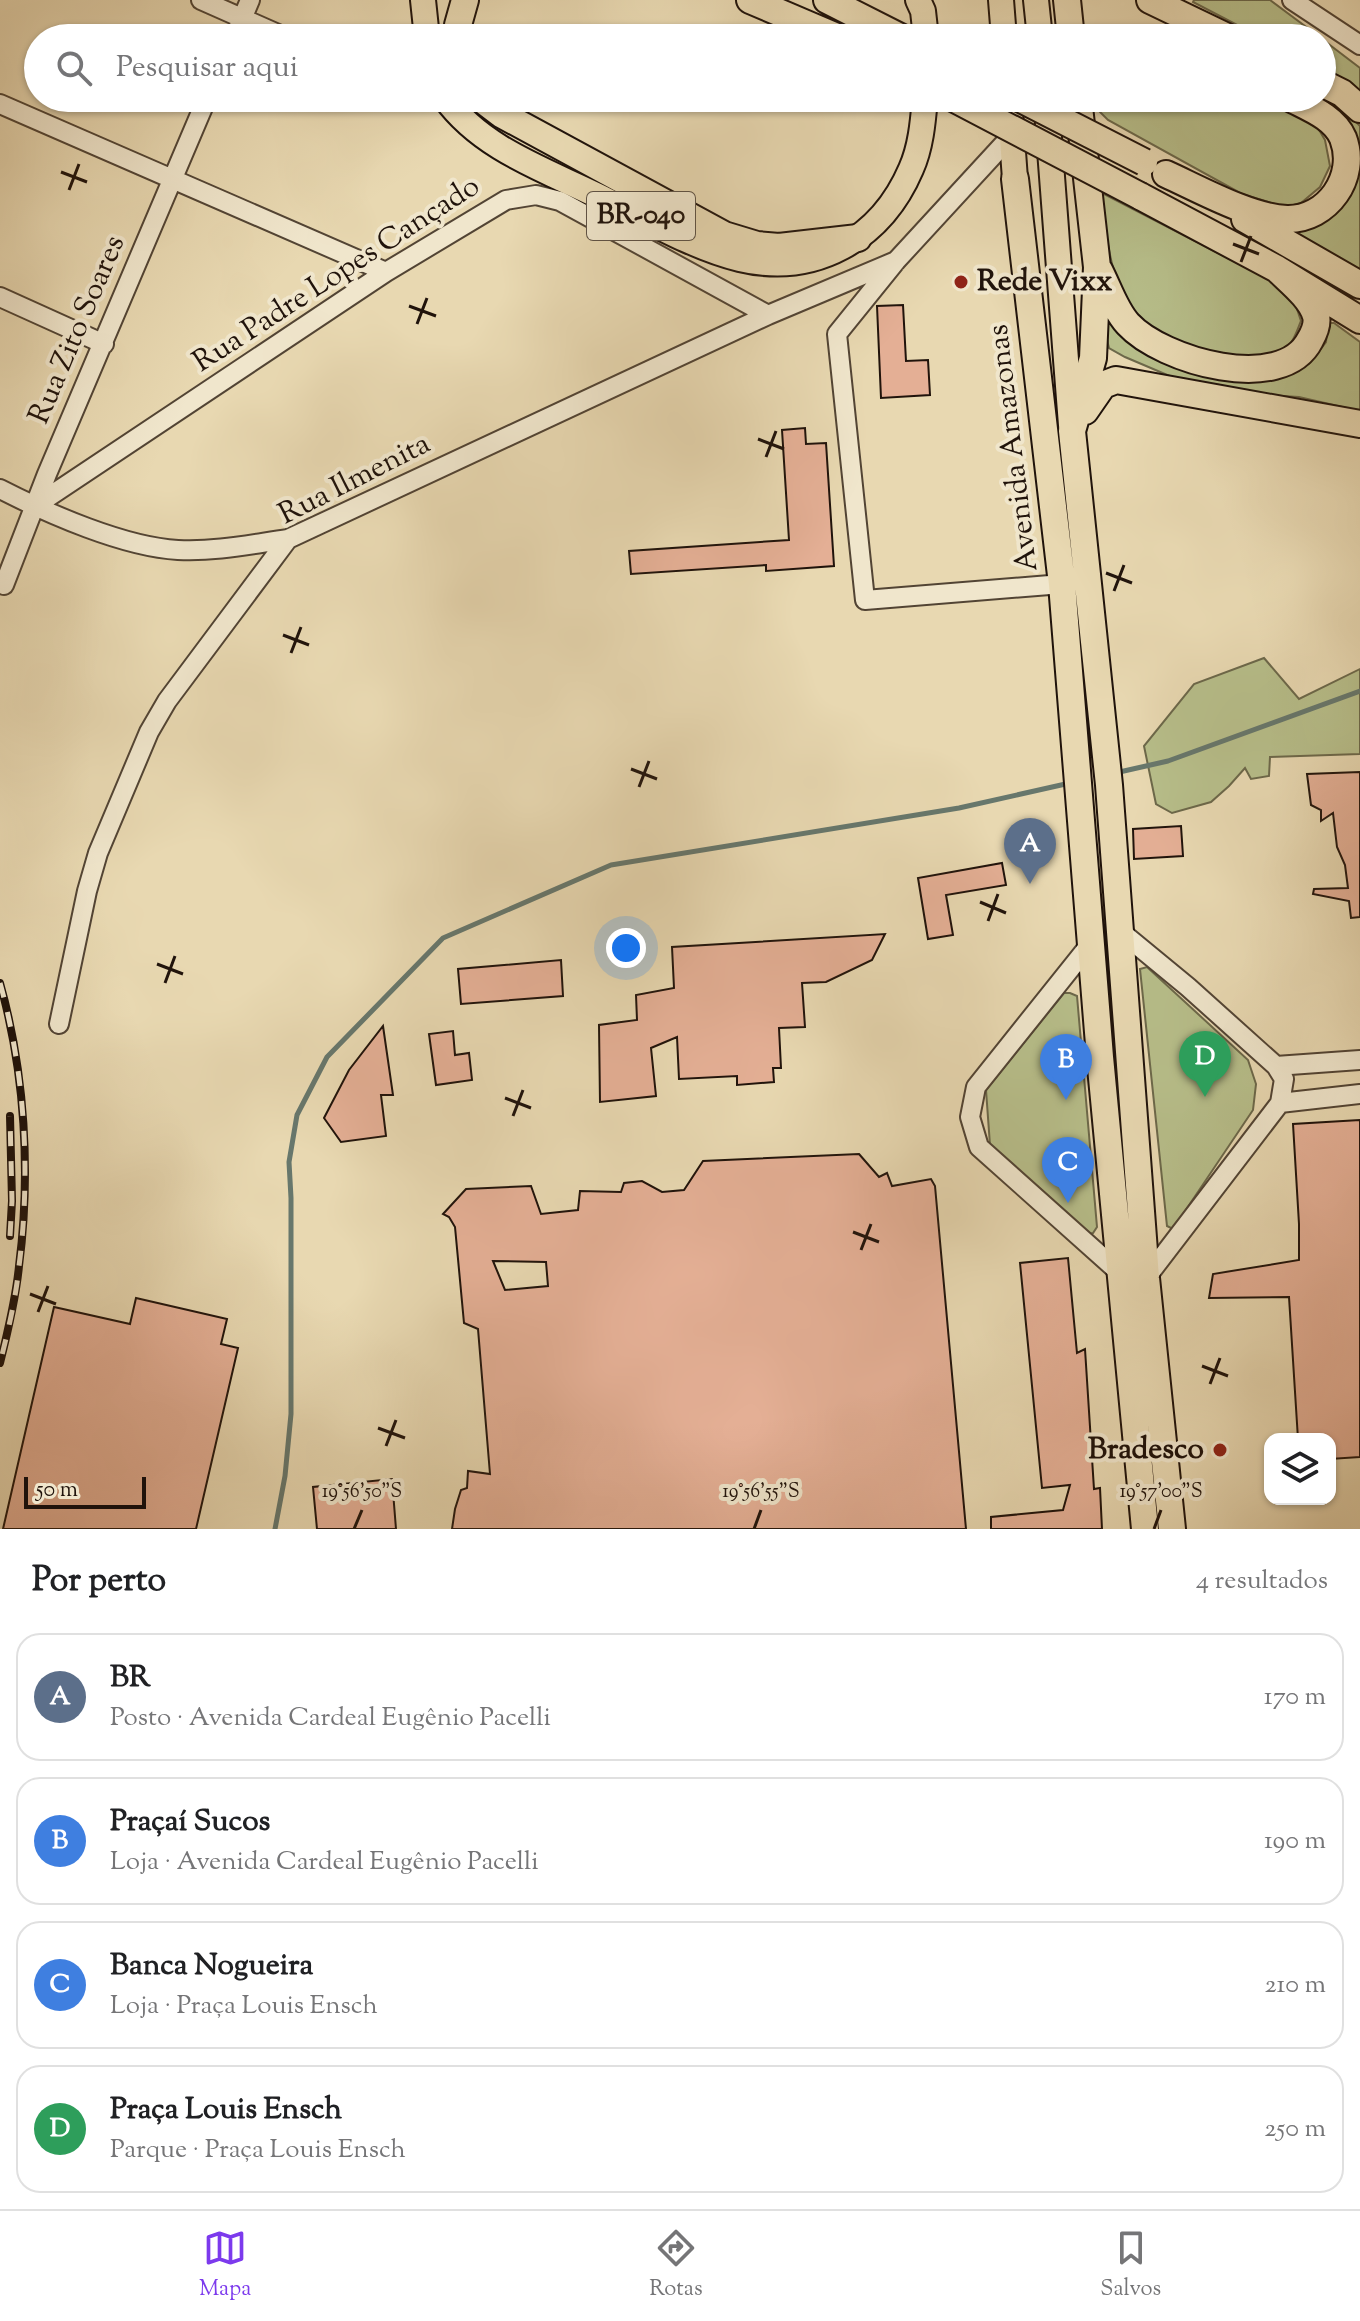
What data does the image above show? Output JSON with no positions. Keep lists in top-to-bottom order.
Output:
{
  "streets": {
    "highway": ["Avenida Amazonas"],
    "main road": ["BR-040"],
    "street": ["Rua Padre Lopes Cançado", "Rua Zito Soares", "Rua Ilmenita"]
  },
  "crossings": [
    ["Rua Padre Lopes Cançado", "Rua Zito Soares"],
    ["Rua Padre Lopes Cançado", "Rua Ilmenita"]
  ],
  "places": ["Rede Vixx", "Bradesco"],
  "scale_bar": "50 m",
  "page": {
    "search": "Pesquisar aqui",
    "pins": [
      "A",
      "D",
      "B",
      "C"
    ],
    "scale": "50 m",
    "heading": ["Por perto", "4 resultados"],
    "list": [
      {
        "mark": "A",
        "name": "BR",
        "note": "Posto · Avenida Cardeal Eugênio Pacelli",
        "value": "170 m"
      },
      {
        "mark": "B",
        "name": "Praçaí Sucos",
        "note": "Loja · Avenida Cardeal Eugênio Pacelli",
        "value": "190 m"
      },
      {
        "mark": "C",
        "name": "Banca Nogueira",
        "note": "Loja · Praça Louis Ensch",
        "value": "210 m"
      },
      {
        "mark": "D",
        "name": "Praça Louis Ensch",
        "note": "Parque · Praça Louis Ensch",
        "value": "250 m"
      }
    ],
    "nav": ["Mapa", "Rotas", "Salvos"]
  },
  "coordinates": ["19°56'50\"S", "19°56'55\"S", "19°57'00\"S"]
}
